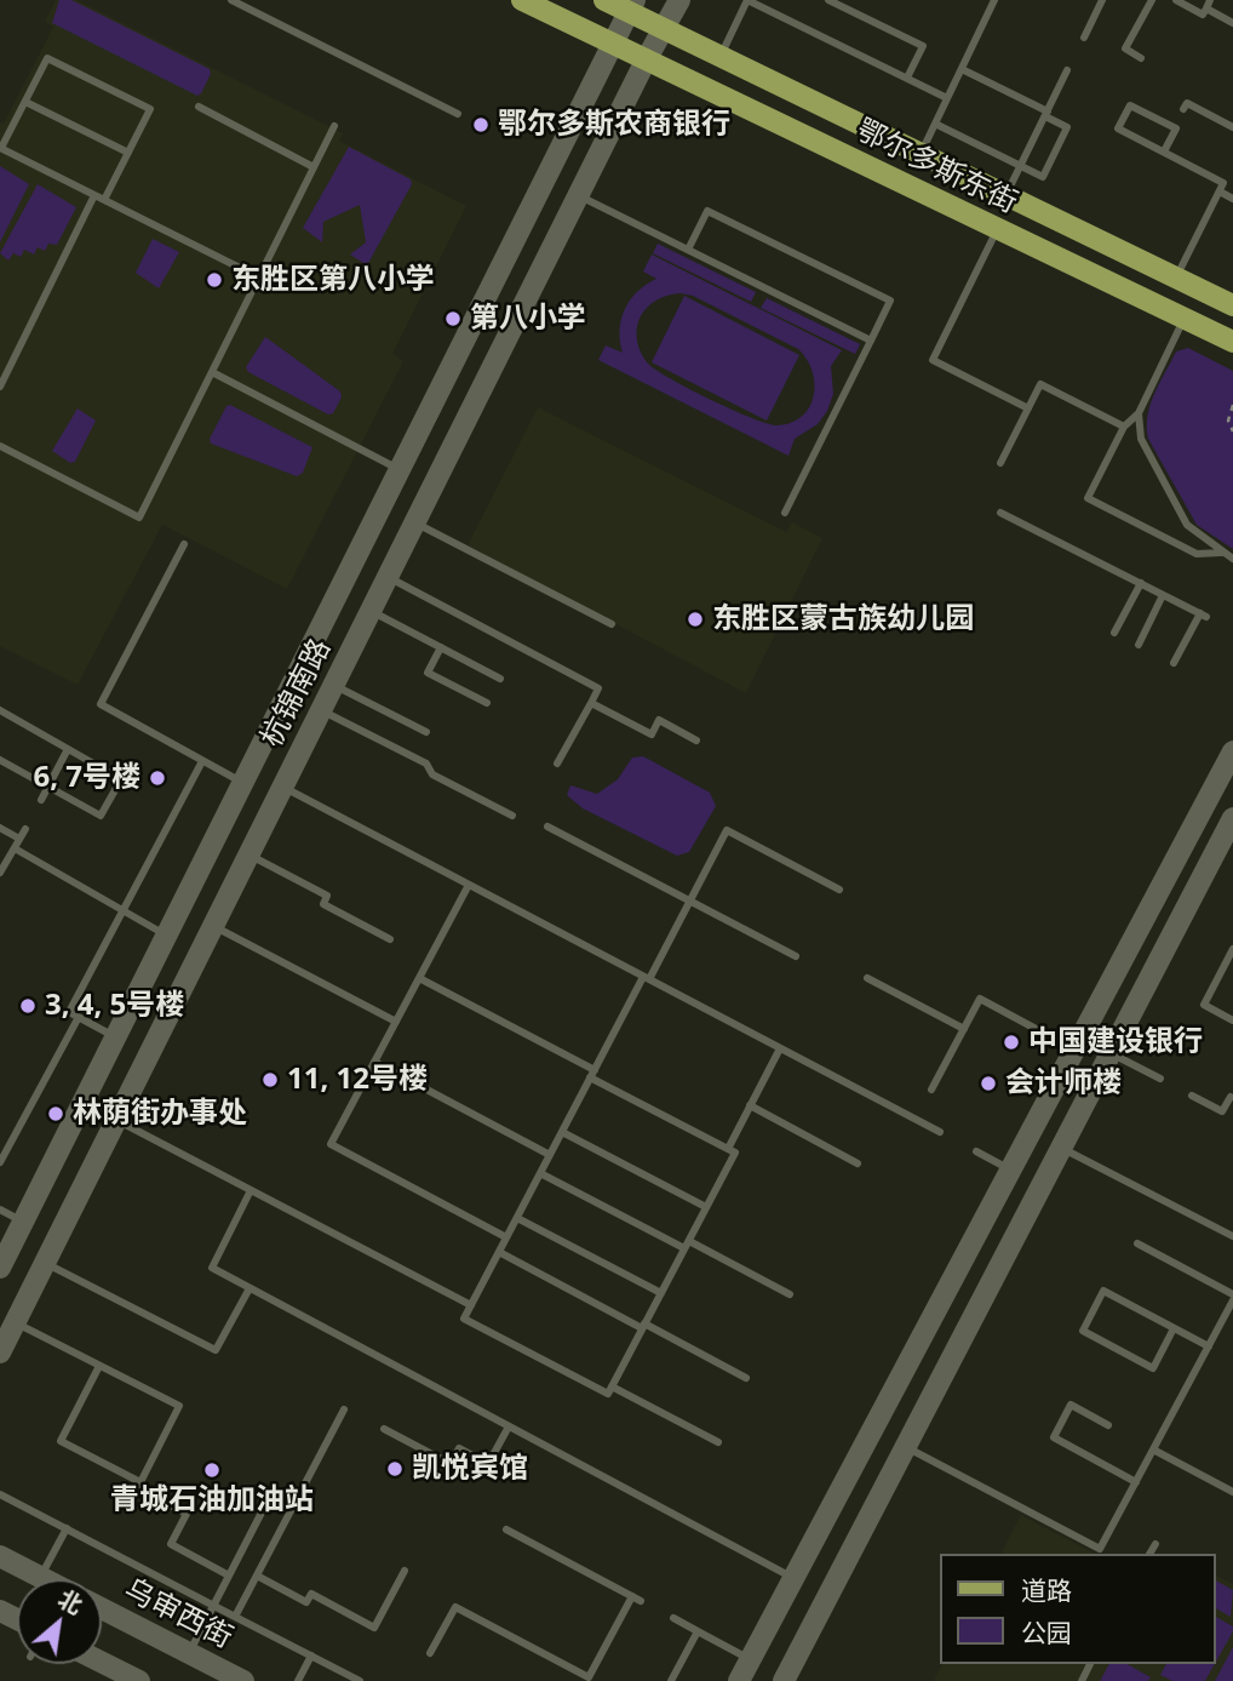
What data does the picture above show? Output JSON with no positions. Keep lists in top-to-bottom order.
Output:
{
  "streets": {
    "main road": ["鄂尔多斯东街", "杭锦南路", "乌审西街"]
  },
  "crossings": [
    ["鄂尔多斯东街", "杭锦南路"]
  ],
  "places": [
    "鄂尔多斯农商银行",
    "东胜区第八小学",
    "第八小学",
    "东胜区蒙古族幼儿园",
    "6, 7号楼",
    "3, 4, 5号楼",
    "中国建设银行",
    "11, 12号楼",
    "会计师楼",
    "林荫街办事处",
    "凯悦宾馆",
    "青城石油加油站"
  ],
  "legend": ["道路", "公园"],
  "north": "top right"
}
